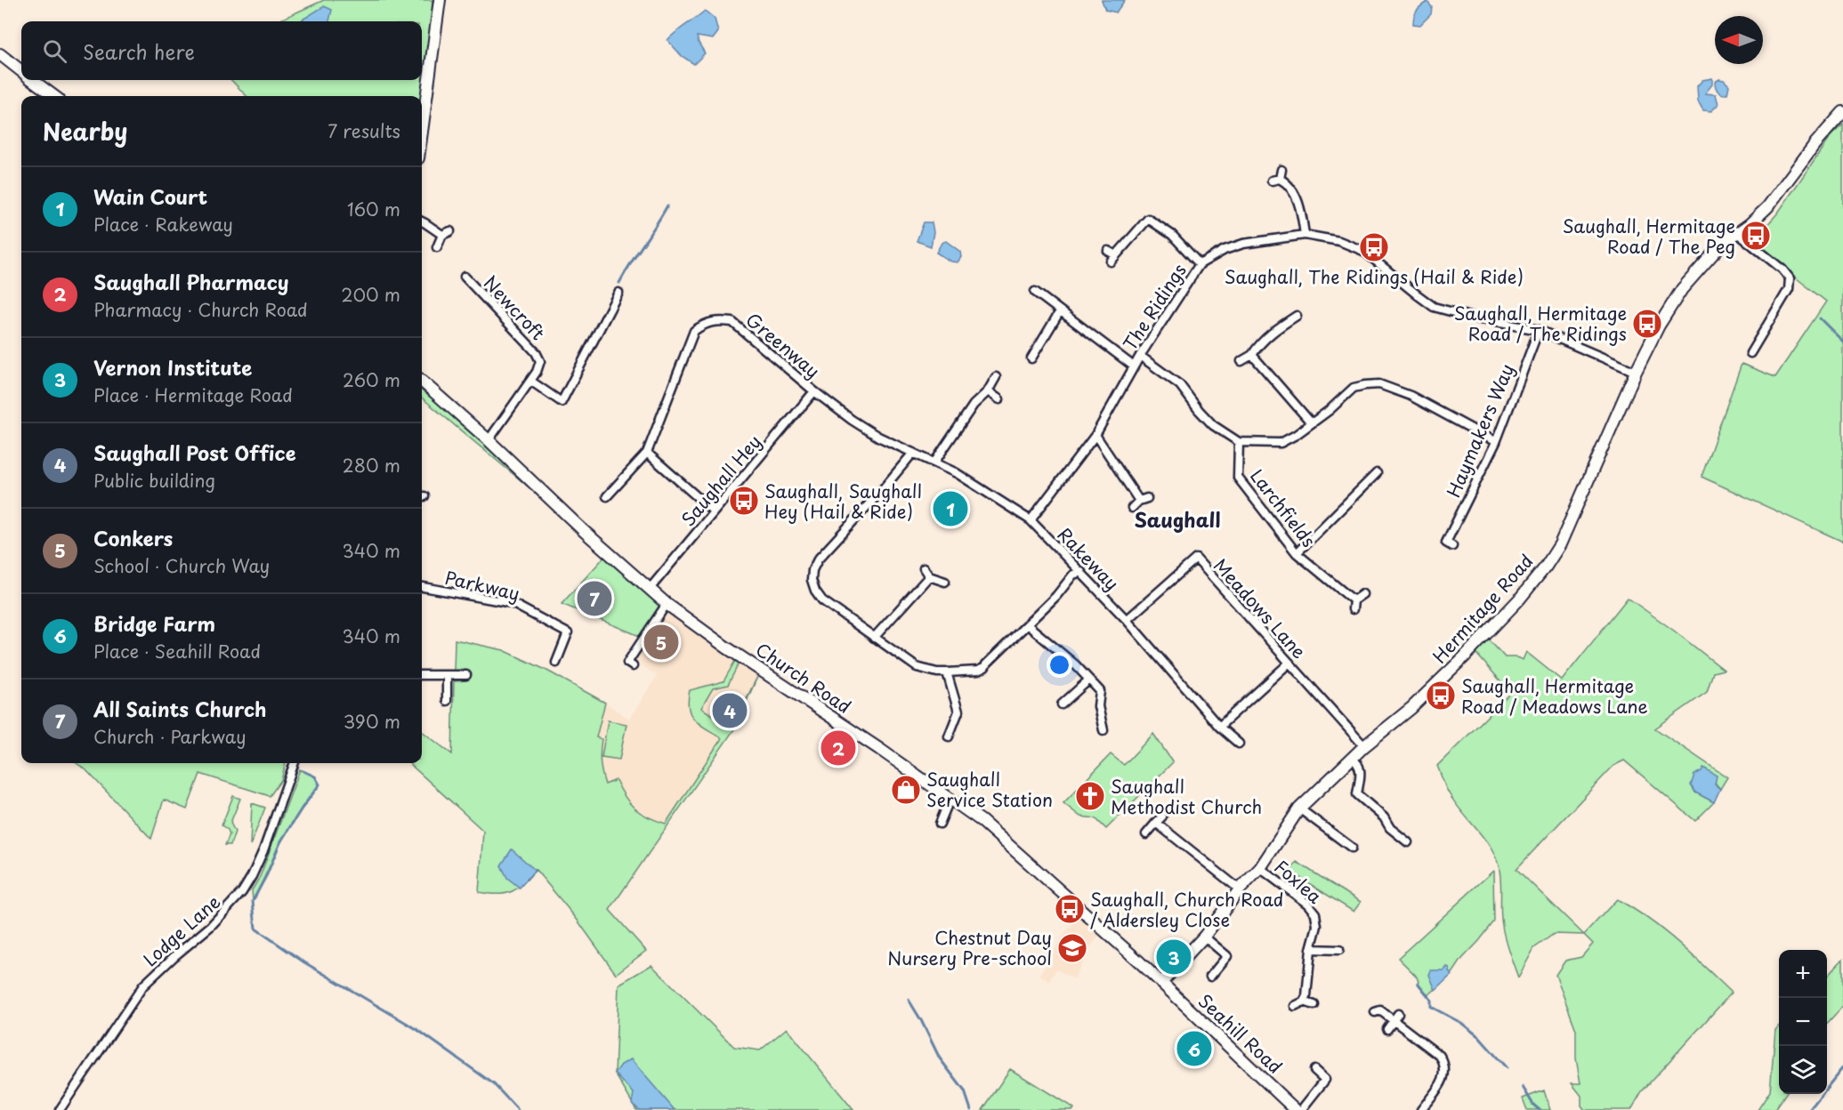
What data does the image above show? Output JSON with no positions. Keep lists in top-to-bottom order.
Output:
{
  "streets": {
    "street": [
      "The Ridings",
      "Newcroft",
      "Greenway",
      "Haymakers Way",
      "Saughall Hey",
      "Larchfields",
      "Rakeway",
      "Parkway",
      "Meadows Lane",
      "Hermitage Road",
      "Church Road",
      "Foxlea",
      "Lodge Lane",
      "Seahill Road"
    ]
  },
  "crossings": [
    ["The Ridings", "Haymakers Way"],
    ["The Ridings", "Rakeway"],
    ["The Ridings", "Hermitage Road"],
    ["Newcroft", "Church Road"],
    ["Greenway", "Saughall Hey"],
    ["Greenway", "Rakeway"],
    ["Saughall Hey", "Church Road"],
    ["Rakeway", "Meadows Lane"],
    ["Meadows Lane", "Hermitage Road"],
    ["Hermitage Road", "Church Road"],
    ["Hermitage Road", "Foxlea"],
    ["Hermitage Road", "Seahill Road"],
    ["Church Road", "Seahill Road"]
  ],
  "districts": ["Saughall"],
  "places": {
    "bus stop": [
      "Saughall, Hermitage Road / The Peg",
      "Saughall, The Ridings (Hail & Ride)",
      "Saughall, Hermitage Road / The Ridings",
      "Saughall, Saughall Hey (Hail & Ride)",
      "Saughall, Hermitage Road / Meadows Lane",
      "Saughall, Church Road / Aldersley Close"
    ],
    "shop": ["Saughall Service Station"],
    "church": ["Saughall Methodist Church"],
    "school or university": ["Chestnut Day Nursery Pre-school"]
  },
  "north": "left",
  "page": {
    "search": "Search here",
    "heading": ["Nearby", "7 results"],
    "list": [
      {
        "mark": "1",
        "name": "Wain Court",
        "note": "Place · Rakeway",
        "value": "160 m"
      },
      {
        "mark": "2",
        "name": "Saughall Pharmacy",
        "note": "Pharmacy · Church Road",
        "value": "200 m"
      },
      {
        "mark": "3",
        "name": "Vernon Institute",
        "note": "Place · Hermitage Road",
        "value": "260 m"
      },
      {
        "mark": "4",
        "name": "Saughall Post Office",
        "note": "Public building",
        "value": "280 m"
      },
      {
        "mark": "5",
        "name": "Conkers",
        "note": "School · Church Way",
        "value": "340 m"
      },
      {
        "mark": "6",
        "name": "Bridge Farm",
        "note": "Place · Seahill Road",
        "value": "340 m"
      },
      {
        "mark": "7",
        "name": "All Saints Church",
        "note": "Church · Parkway",
        "value": "390 m"
      }
    ],
    "pins": [
      "1",
      "7",
      "5",
      "4",
      "2",
      "3",
      "6"
    ],
    "map_buttons": ["+", "−"]
  }
}
